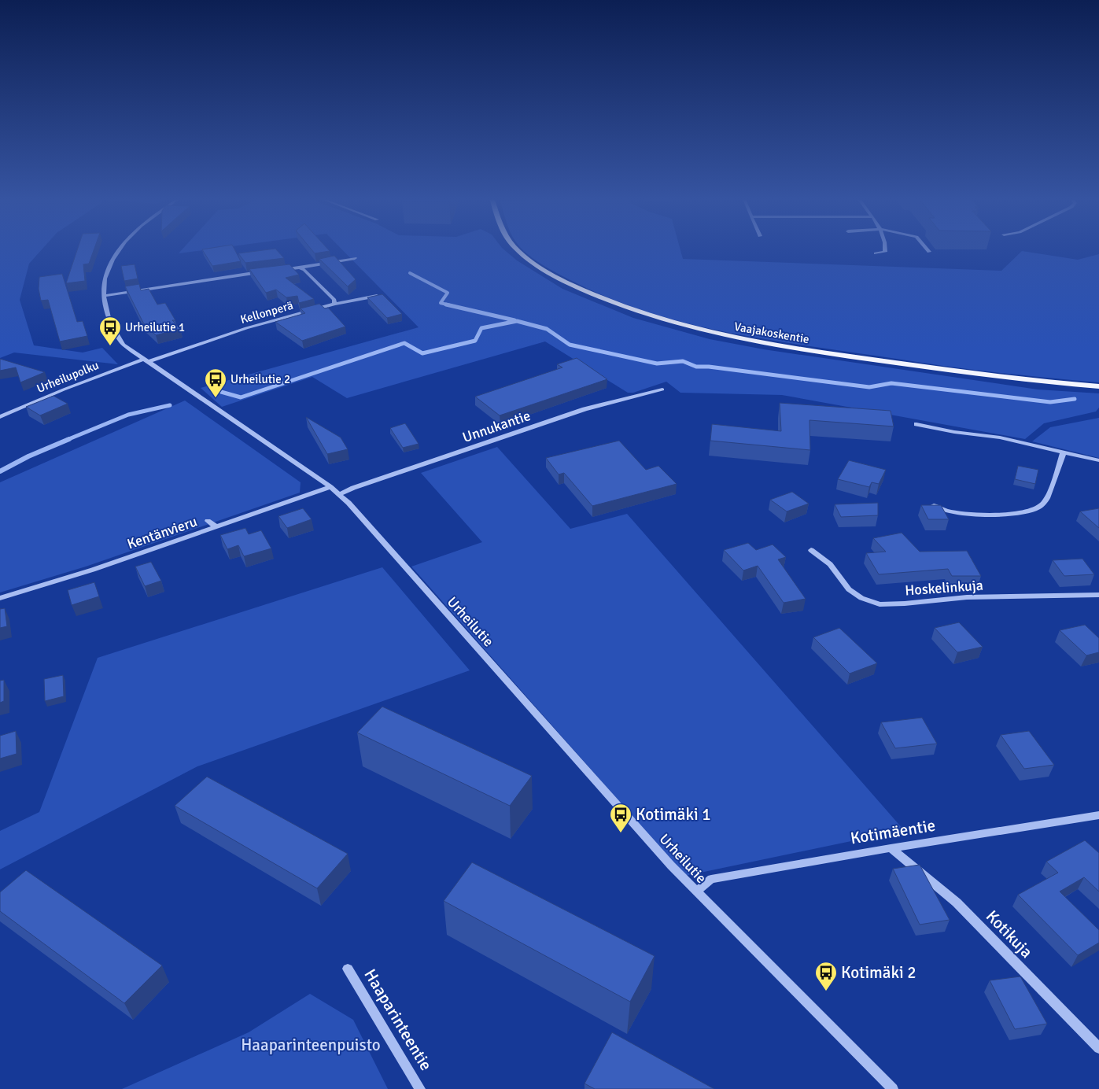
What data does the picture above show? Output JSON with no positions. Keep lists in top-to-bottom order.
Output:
{
  "streets": {
    "main road": ["Vaajakoskentie"],
    "street": [
      "Kellonperä",
      "Urheilupolku",
      "Unnukantie",
      "Kentänvieru",
      "Hoskelinkuja",
      "Urheilutie",
      "Kotimäentie",
      "Kotikuja",
      "Haaparinteentie"
    ]
  },
  "crossings": [
    ["Kellonperä", "Urheilupolku"],
    ["Kellonperä", "Urheilutie"],
    ["Urheilupolku", "Urheilutie"],
    ["Unnukantie", "Urheilutie"],
    ["Kentänvieru", "Urheilutie"],
    ["Urheilutie", "Kotimäentie"],
    ["Kotimäentie", "Kotikuja"]
  ],
  "parks": ["Haaparinteenpuisto"],
  "places": {
    "bus stop": [
      "Urheilutie 1",
      "Urheilutie 2",
      "Kotimäki 1",
      "Kotimäki 2"
    ]
  }
}
